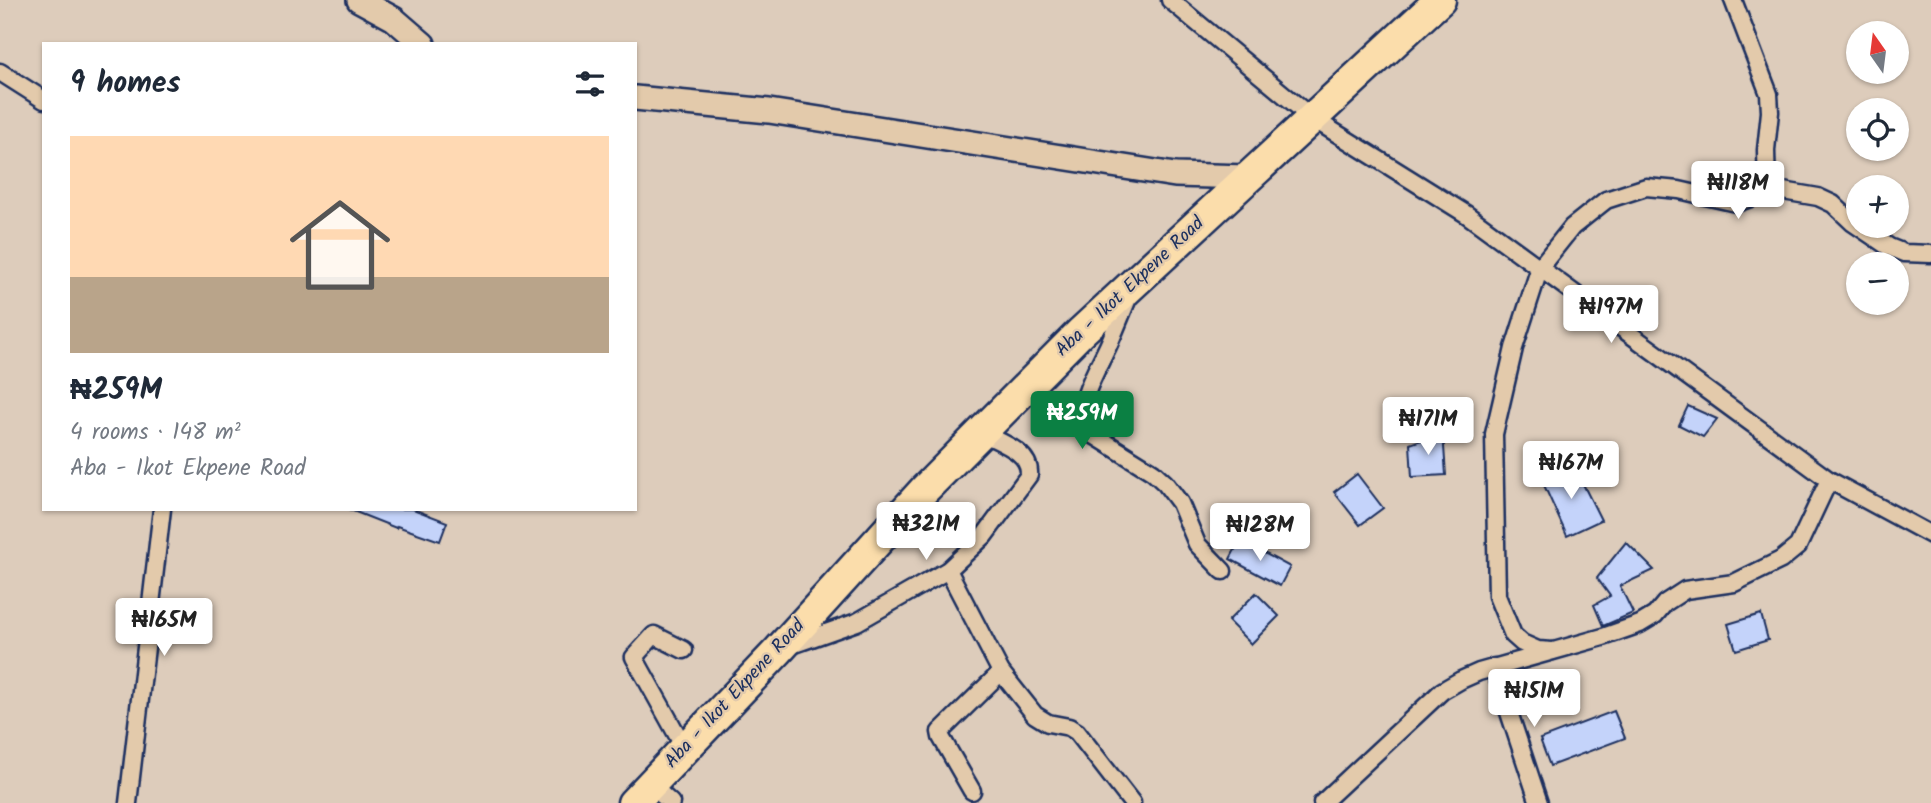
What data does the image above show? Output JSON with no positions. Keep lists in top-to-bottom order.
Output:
{
  "streets": {
    "highway": ["Aba - Ikot Ekpene Road"]
  },
  "north": "top",
  "page": {
    "map_buttons": ["+", "−"],
    "heading": "9 homes",
    "list": [
      {
        "name": "₦259M",
        "note": "4 rooms · 148 m² · Aba - Ikot Ekpene Road"
      }
    ],
    "price": [
      "₦118M",
      "₦197M",
      "₦259M",
      "₦171M",
      "₦167M",
      "₦321M",
      "₦128M",
      "₦165M",
      "₦151M"
    ]
  }
}
